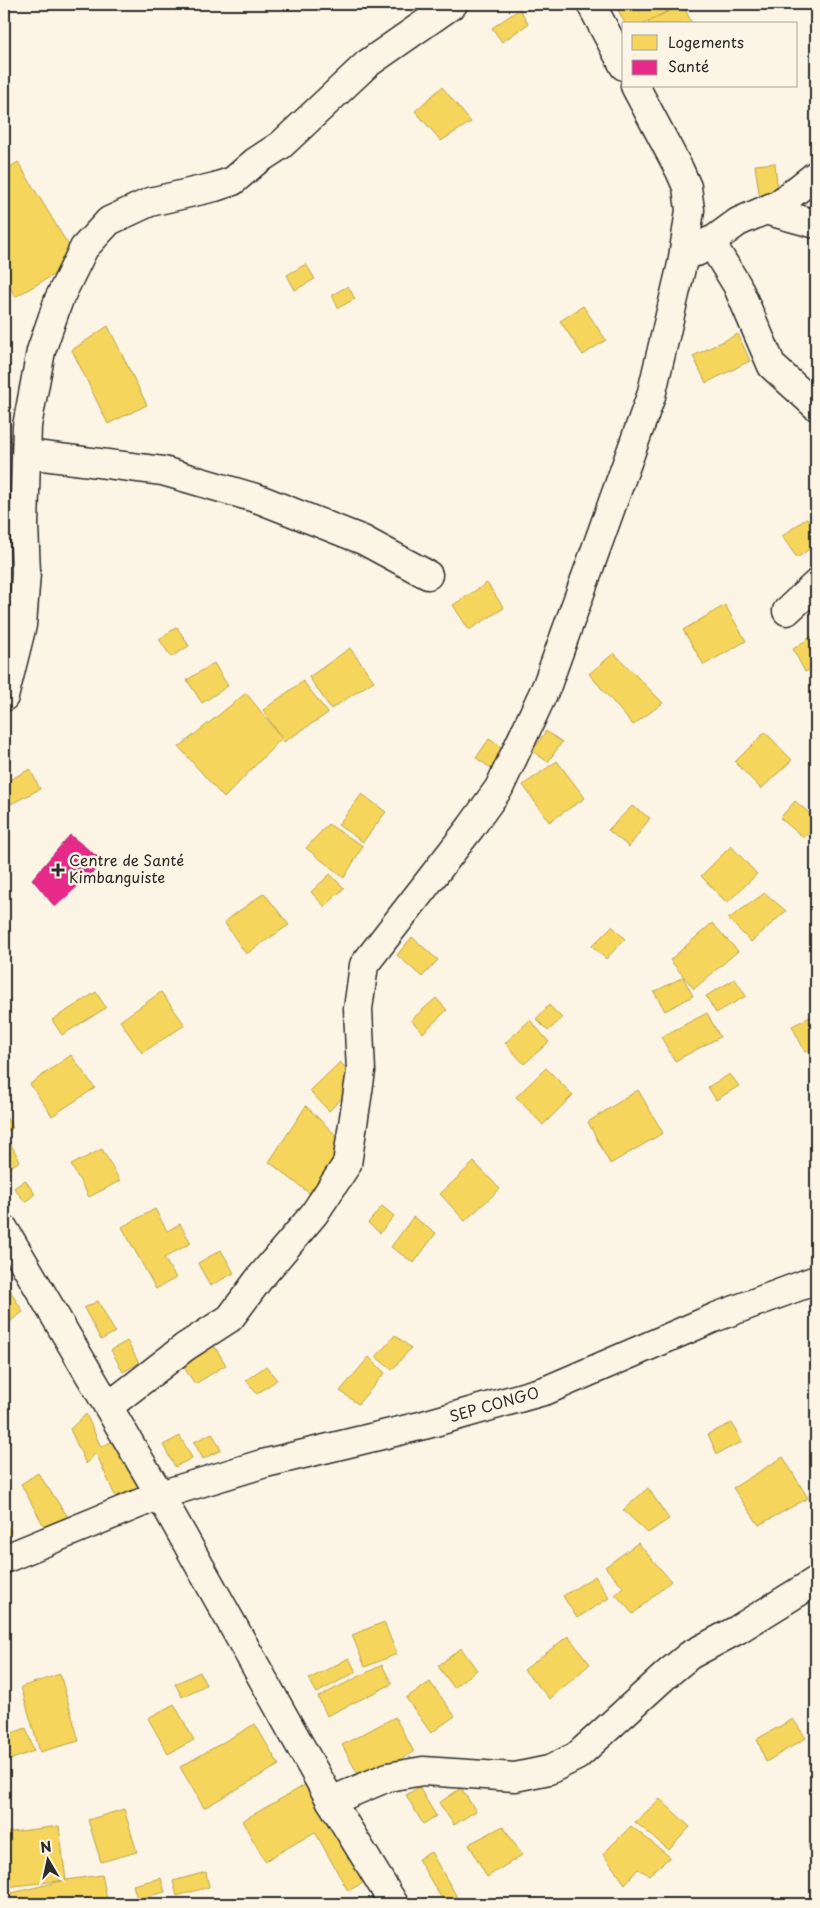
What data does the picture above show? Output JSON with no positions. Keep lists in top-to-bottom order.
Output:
{
  "streets": {
    "street": ["SEP CONGO"]
  },
  "places": {
    "health": ["Centre de Santé Kimbanguiste"]
  },
  "legend": ["Logements", "Santé"],
  "north": "top"
}
